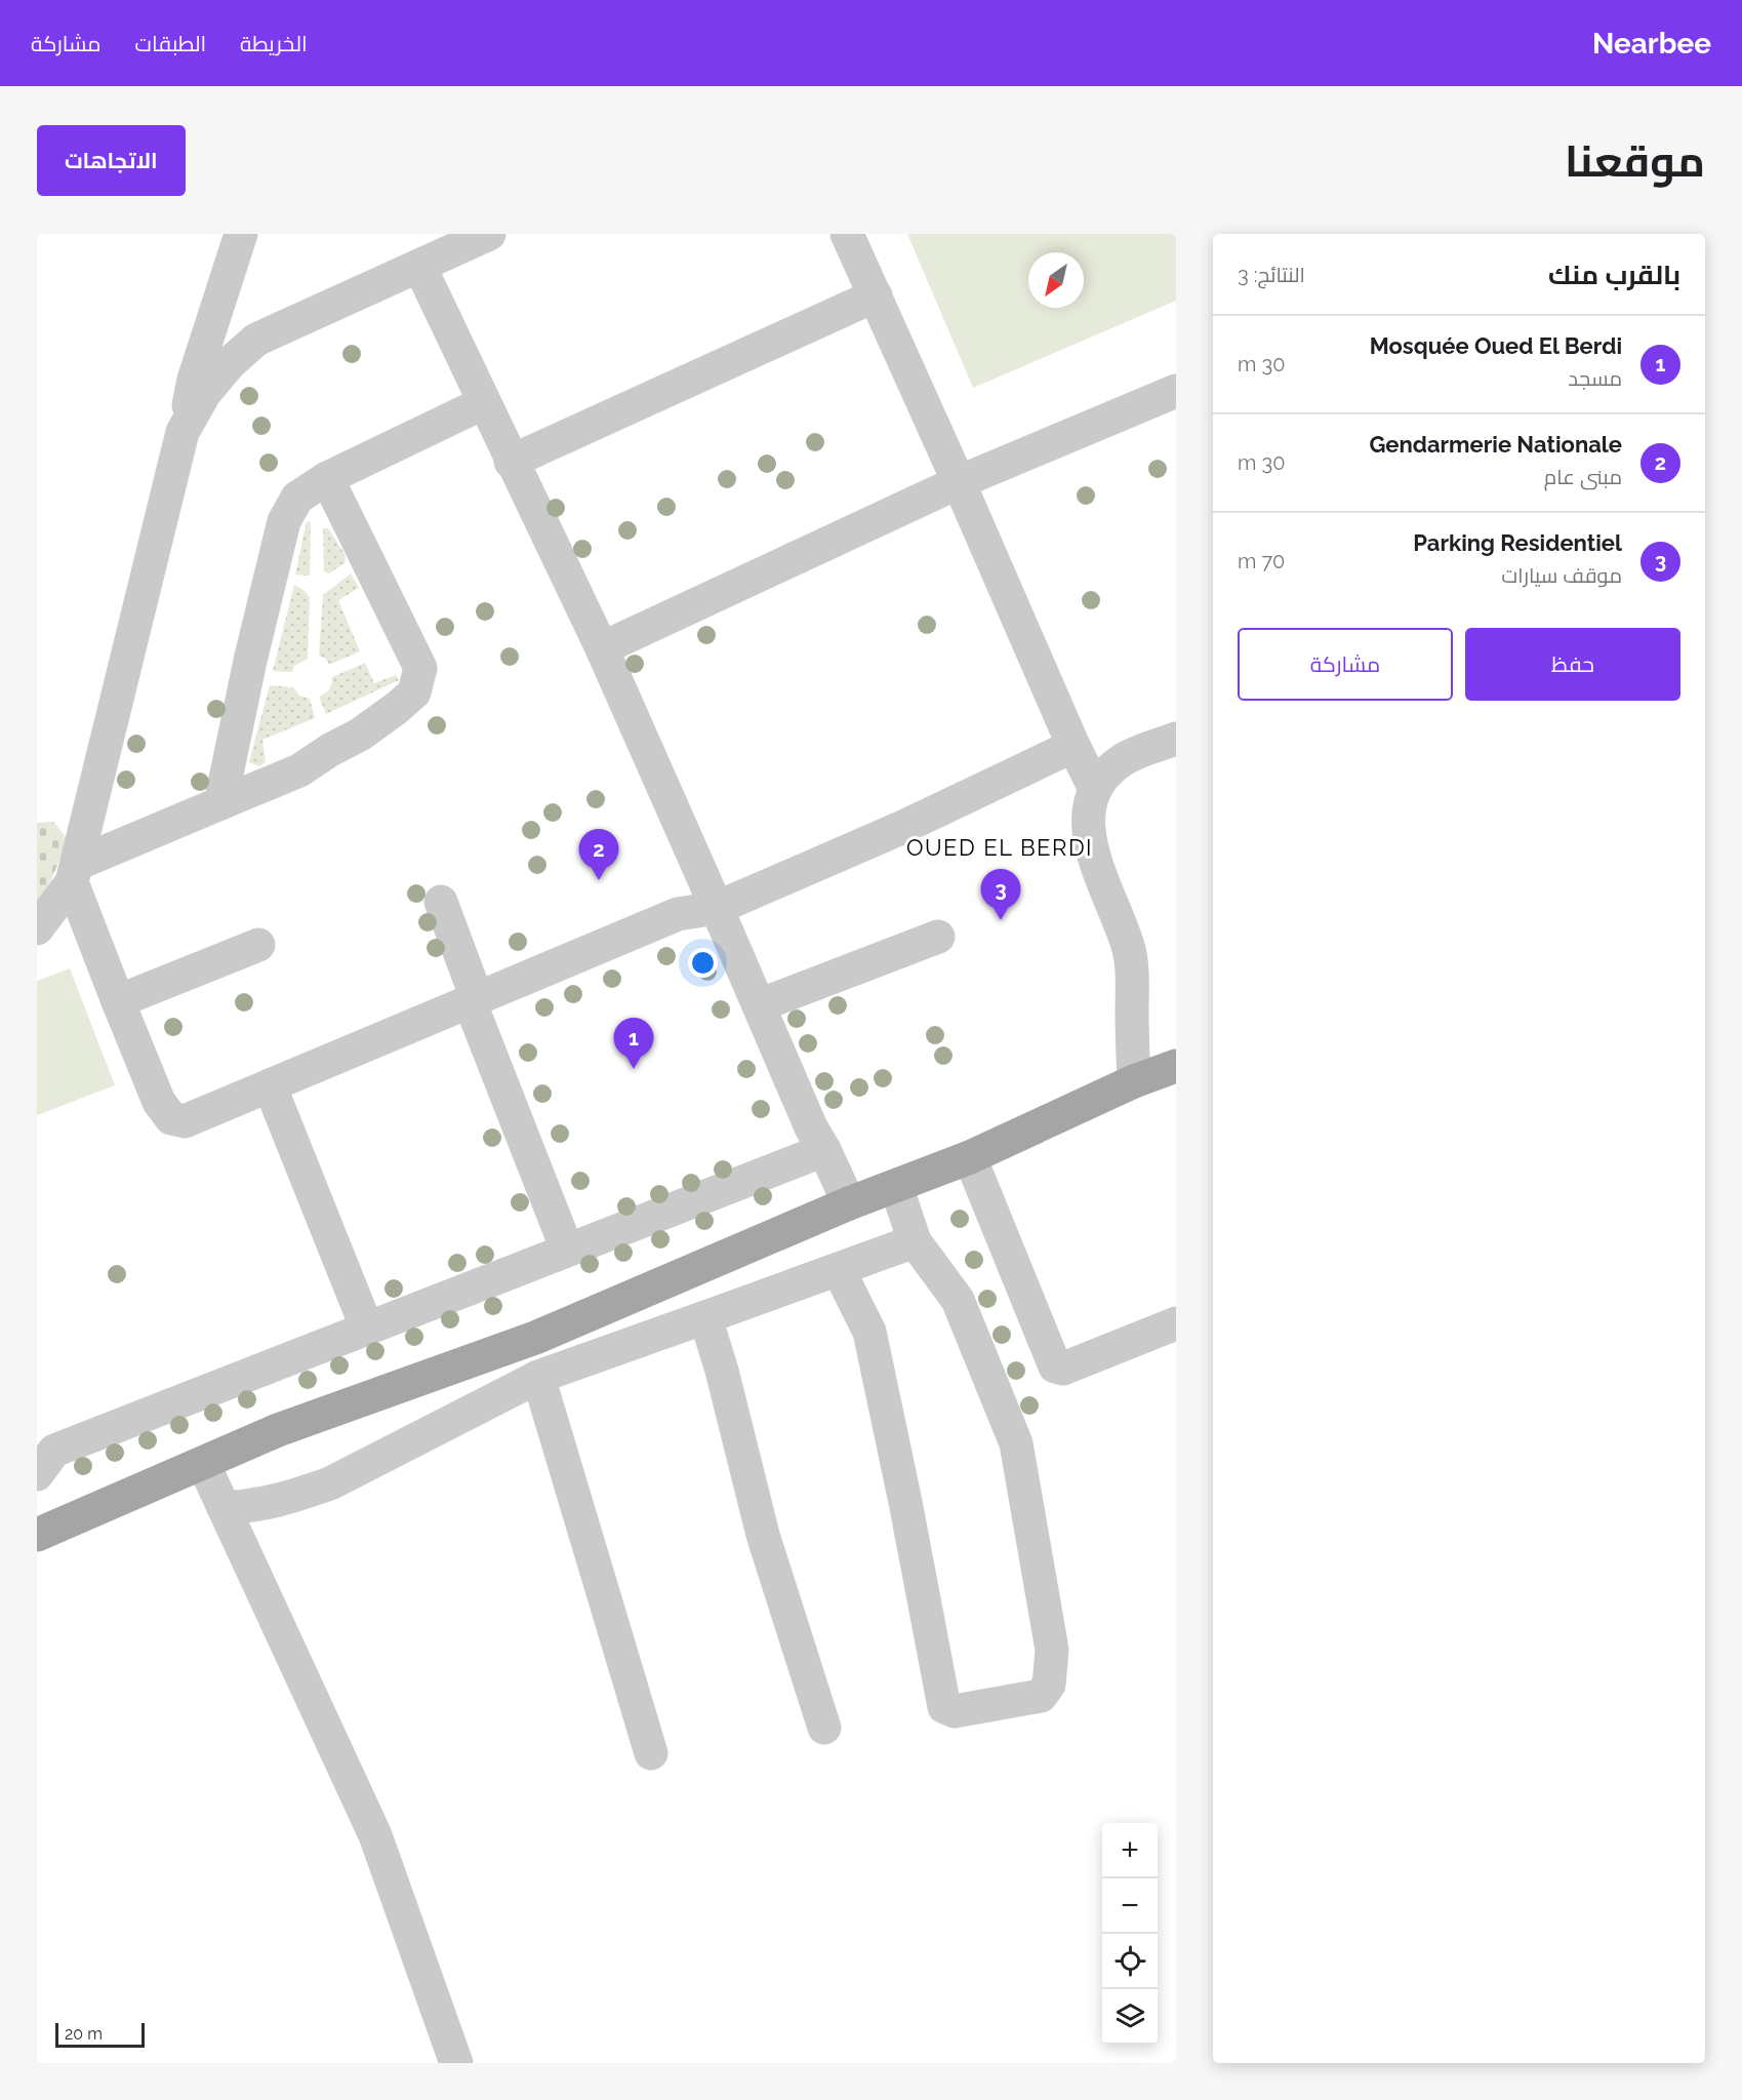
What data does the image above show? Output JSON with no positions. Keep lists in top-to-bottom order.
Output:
{
  "districts": ["OUED EL BERDI"],
  "scale_bar": "20 m",
  "north": "bottom left",
  "page": {
    "header": "Nearbee",
    "nav": ["الخريطة", "الطبقات", "مشاركة"],
    "title": "موقعنا",
    "buttons": [
      "الاتجاهات",
      ["حفظ", "مشاركة"]
    ],
    "heading": ["بالقرب منك", "النتائج: 3"],
    "list": [
      {
        "mark": "1",
        "name": "Mosquée Oued El Berdi",
        "note": "مسجد",
        "value": "30 m"
      },
      {
        "mark": "2",
        "name": "Gendarmerie Nationale",
        "note": "مبنى عام",
        "value": "30 m"
      },
      {
        "mark": "3",
        "name": "Parking Residentiel",
        "note": "موقف سيارات",
        "value": "70 m"
      }
    ],
    "pins": ["2", "3", "1"],
    "map_buttons": ["+", "−"],
    "scale": "20 m"
  }
}
